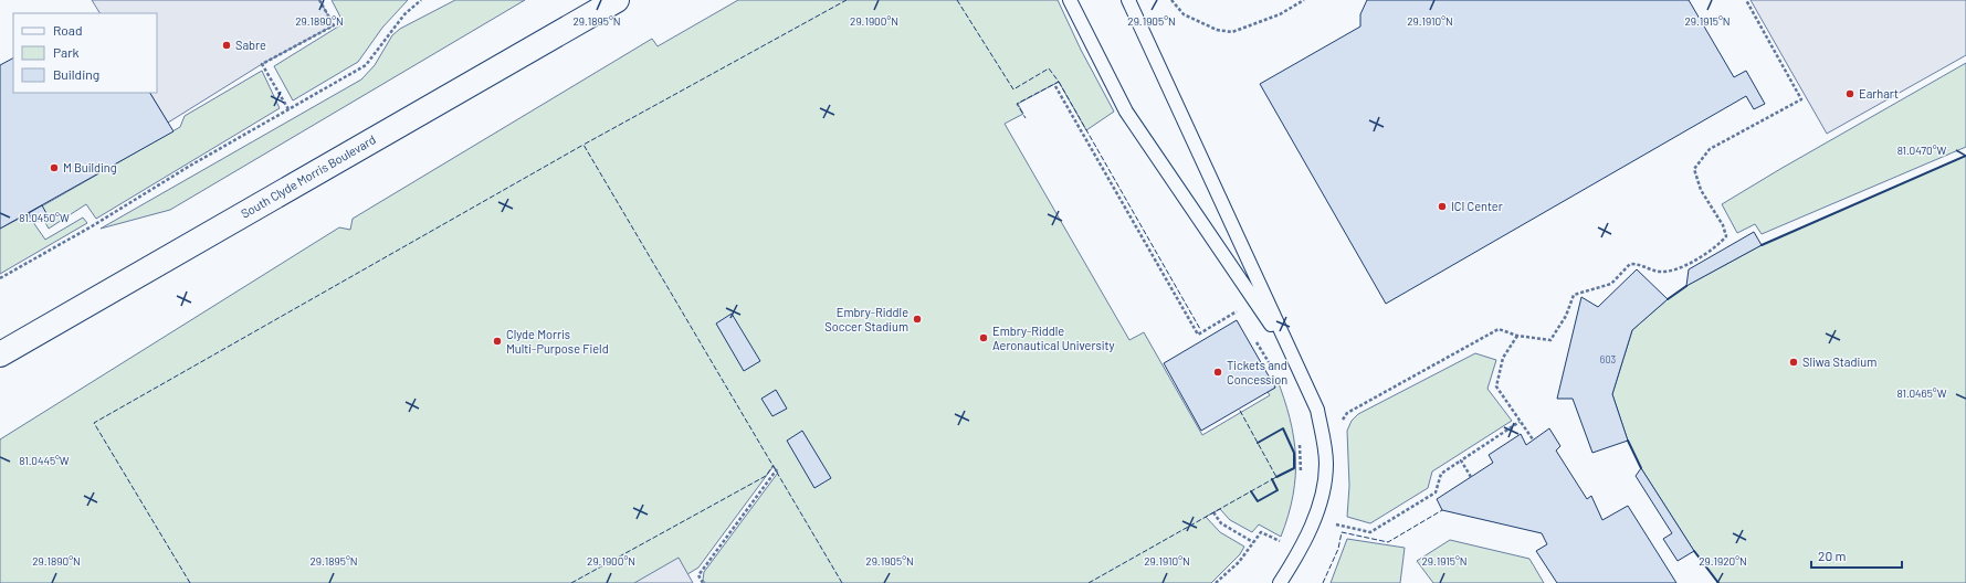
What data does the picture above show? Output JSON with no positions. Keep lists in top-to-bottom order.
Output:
{
  "streets": {
    "main road": ["South Clyde Morris Boulevard"]
  },
  "places": [
    "Sabre",
    "Earhart",
    "M Building",
    "ICI Center",
    "Embry-Riddle Soccer Stadium",
    "Embry-Riddle Aeronautical University",
    "Clyde Morris Multi-Purpose Field",
    "Sliwa Stadium",
    "Tickets and Concession"
  ],
  "house_numbers": ["603"],
  "legend": ["Road", "Park", "Building"],
  "scale_bar": "20 m",
  "coordinates": [
    "29.1890°N",
    "29.1895°N",
    "29.1905°N",
    "29.1915°N",
    "29.1900°N",
    "29.1910°N",
    "81.0470°W",
    "81.0450°W",
    "81.0465°W",
    "81.0445°W",
    "29.1920°N"
  ]
}
